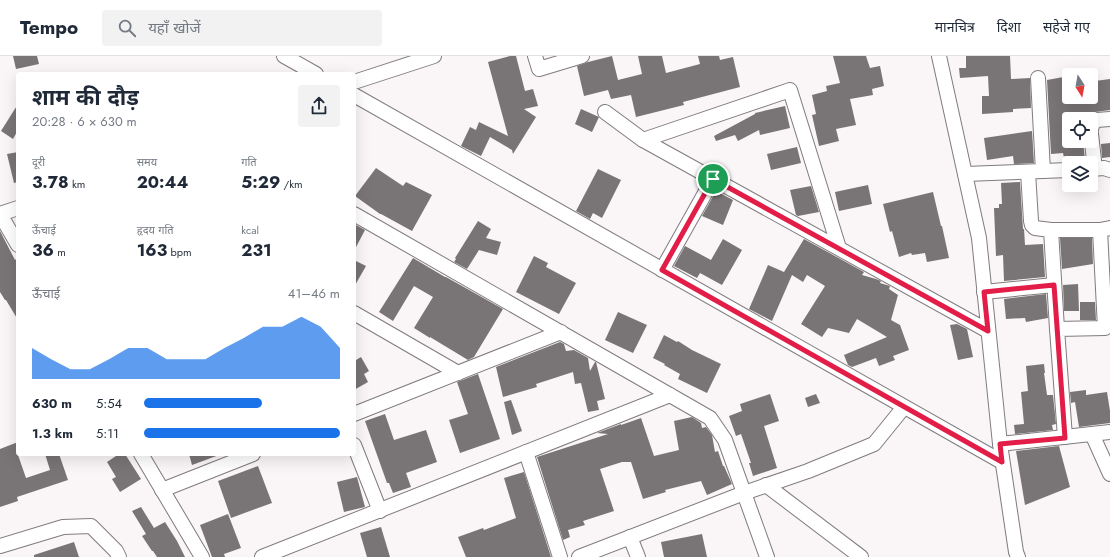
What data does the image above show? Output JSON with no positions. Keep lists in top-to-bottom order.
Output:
{
  "north": "bottom",
  "page": {
    "header": "Tempo",
    "search": "यहाँ खोजें",
    "nav": ["मानचित्र", "दिशा", "सहेजे गए"],
    "heading": ["शाम की दौड़", "20:28 · 6 × 630 m"],
    "stats": [
      ["दूरी", "3.78 km"],
      ["समय", "20:44"],
      ["गति", "5:29 /km"],
      ["ऊँचाई", "36 m"],
      ["हृदय गति", "163 bpm"],
      ["kcal", "231"]
    ],
    "chart": ["ऊँचाई", "41–46 m"],
    "list": [
      {
        "name": "630 m",
        "note": "5:54"
      },
      {
        "name": "1.3 km",
        "note": "5:11"
      }
    ]
  }
}
